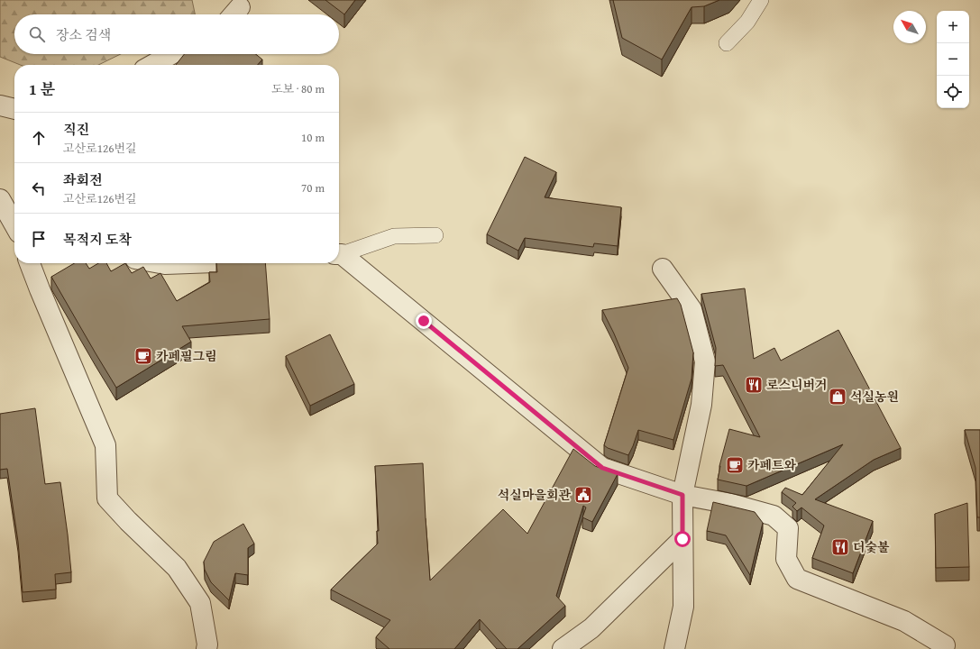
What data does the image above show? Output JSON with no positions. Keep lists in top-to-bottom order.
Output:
{
  "places": {
    "cafe": ["카페필그림", "카페트와"],
    "restaurant": ["로스니버거", "더숯불"],
    "shop": ["석실농원"],
    "public building": ["석실마을회관"]
  },
  "north": "top left",
  "page": {
    "map_buttons": ["+", "−"],
    "search": "장소 검색",
    "heading": ["1 분", "도보 · 80 m"],
    "list": [
      ["직진", "고산로126번길", "10 m"],
      ["좌회전", "고산로126번길", "70 m"],
      "목적지 도착"
    ]
  }
}
